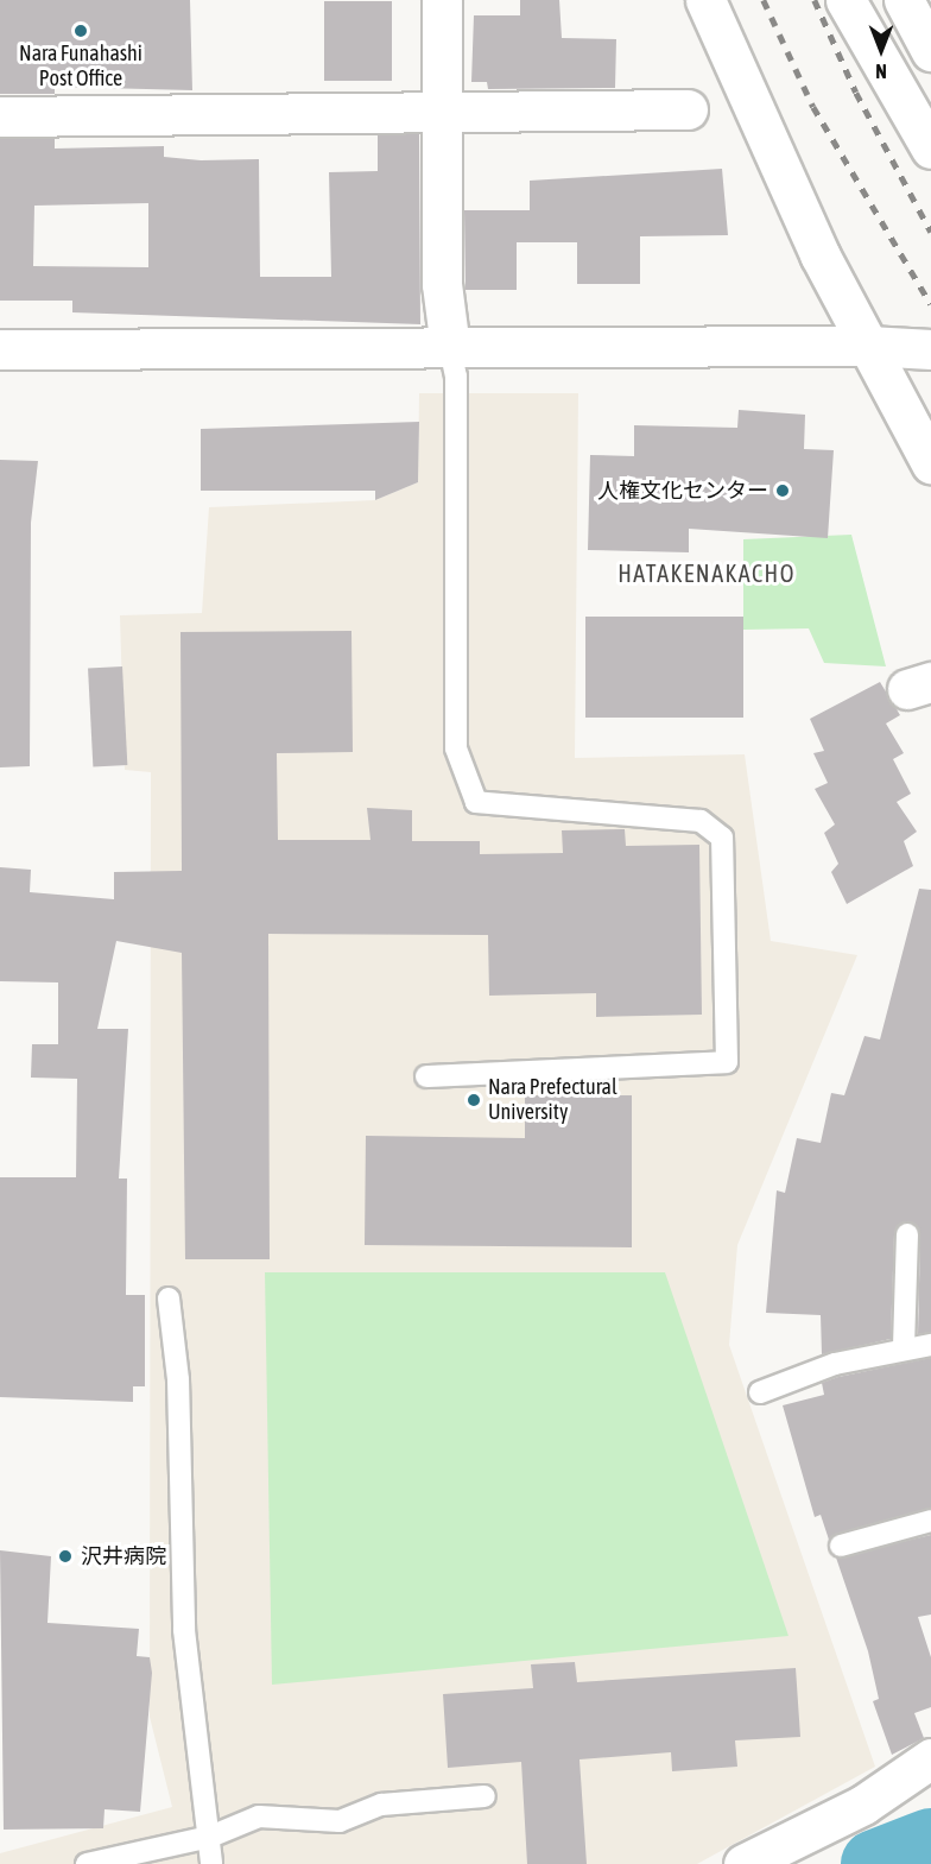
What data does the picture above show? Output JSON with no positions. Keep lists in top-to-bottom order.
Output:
{
  "districts": ["HATAKENAKACHO"],
  "places": [
    "Nara Funahashi Post Office",
    "人権文化センター",
    "Nara Prefectural University",
    "沢井病院"
  ],
  "north": "bottom"
}
